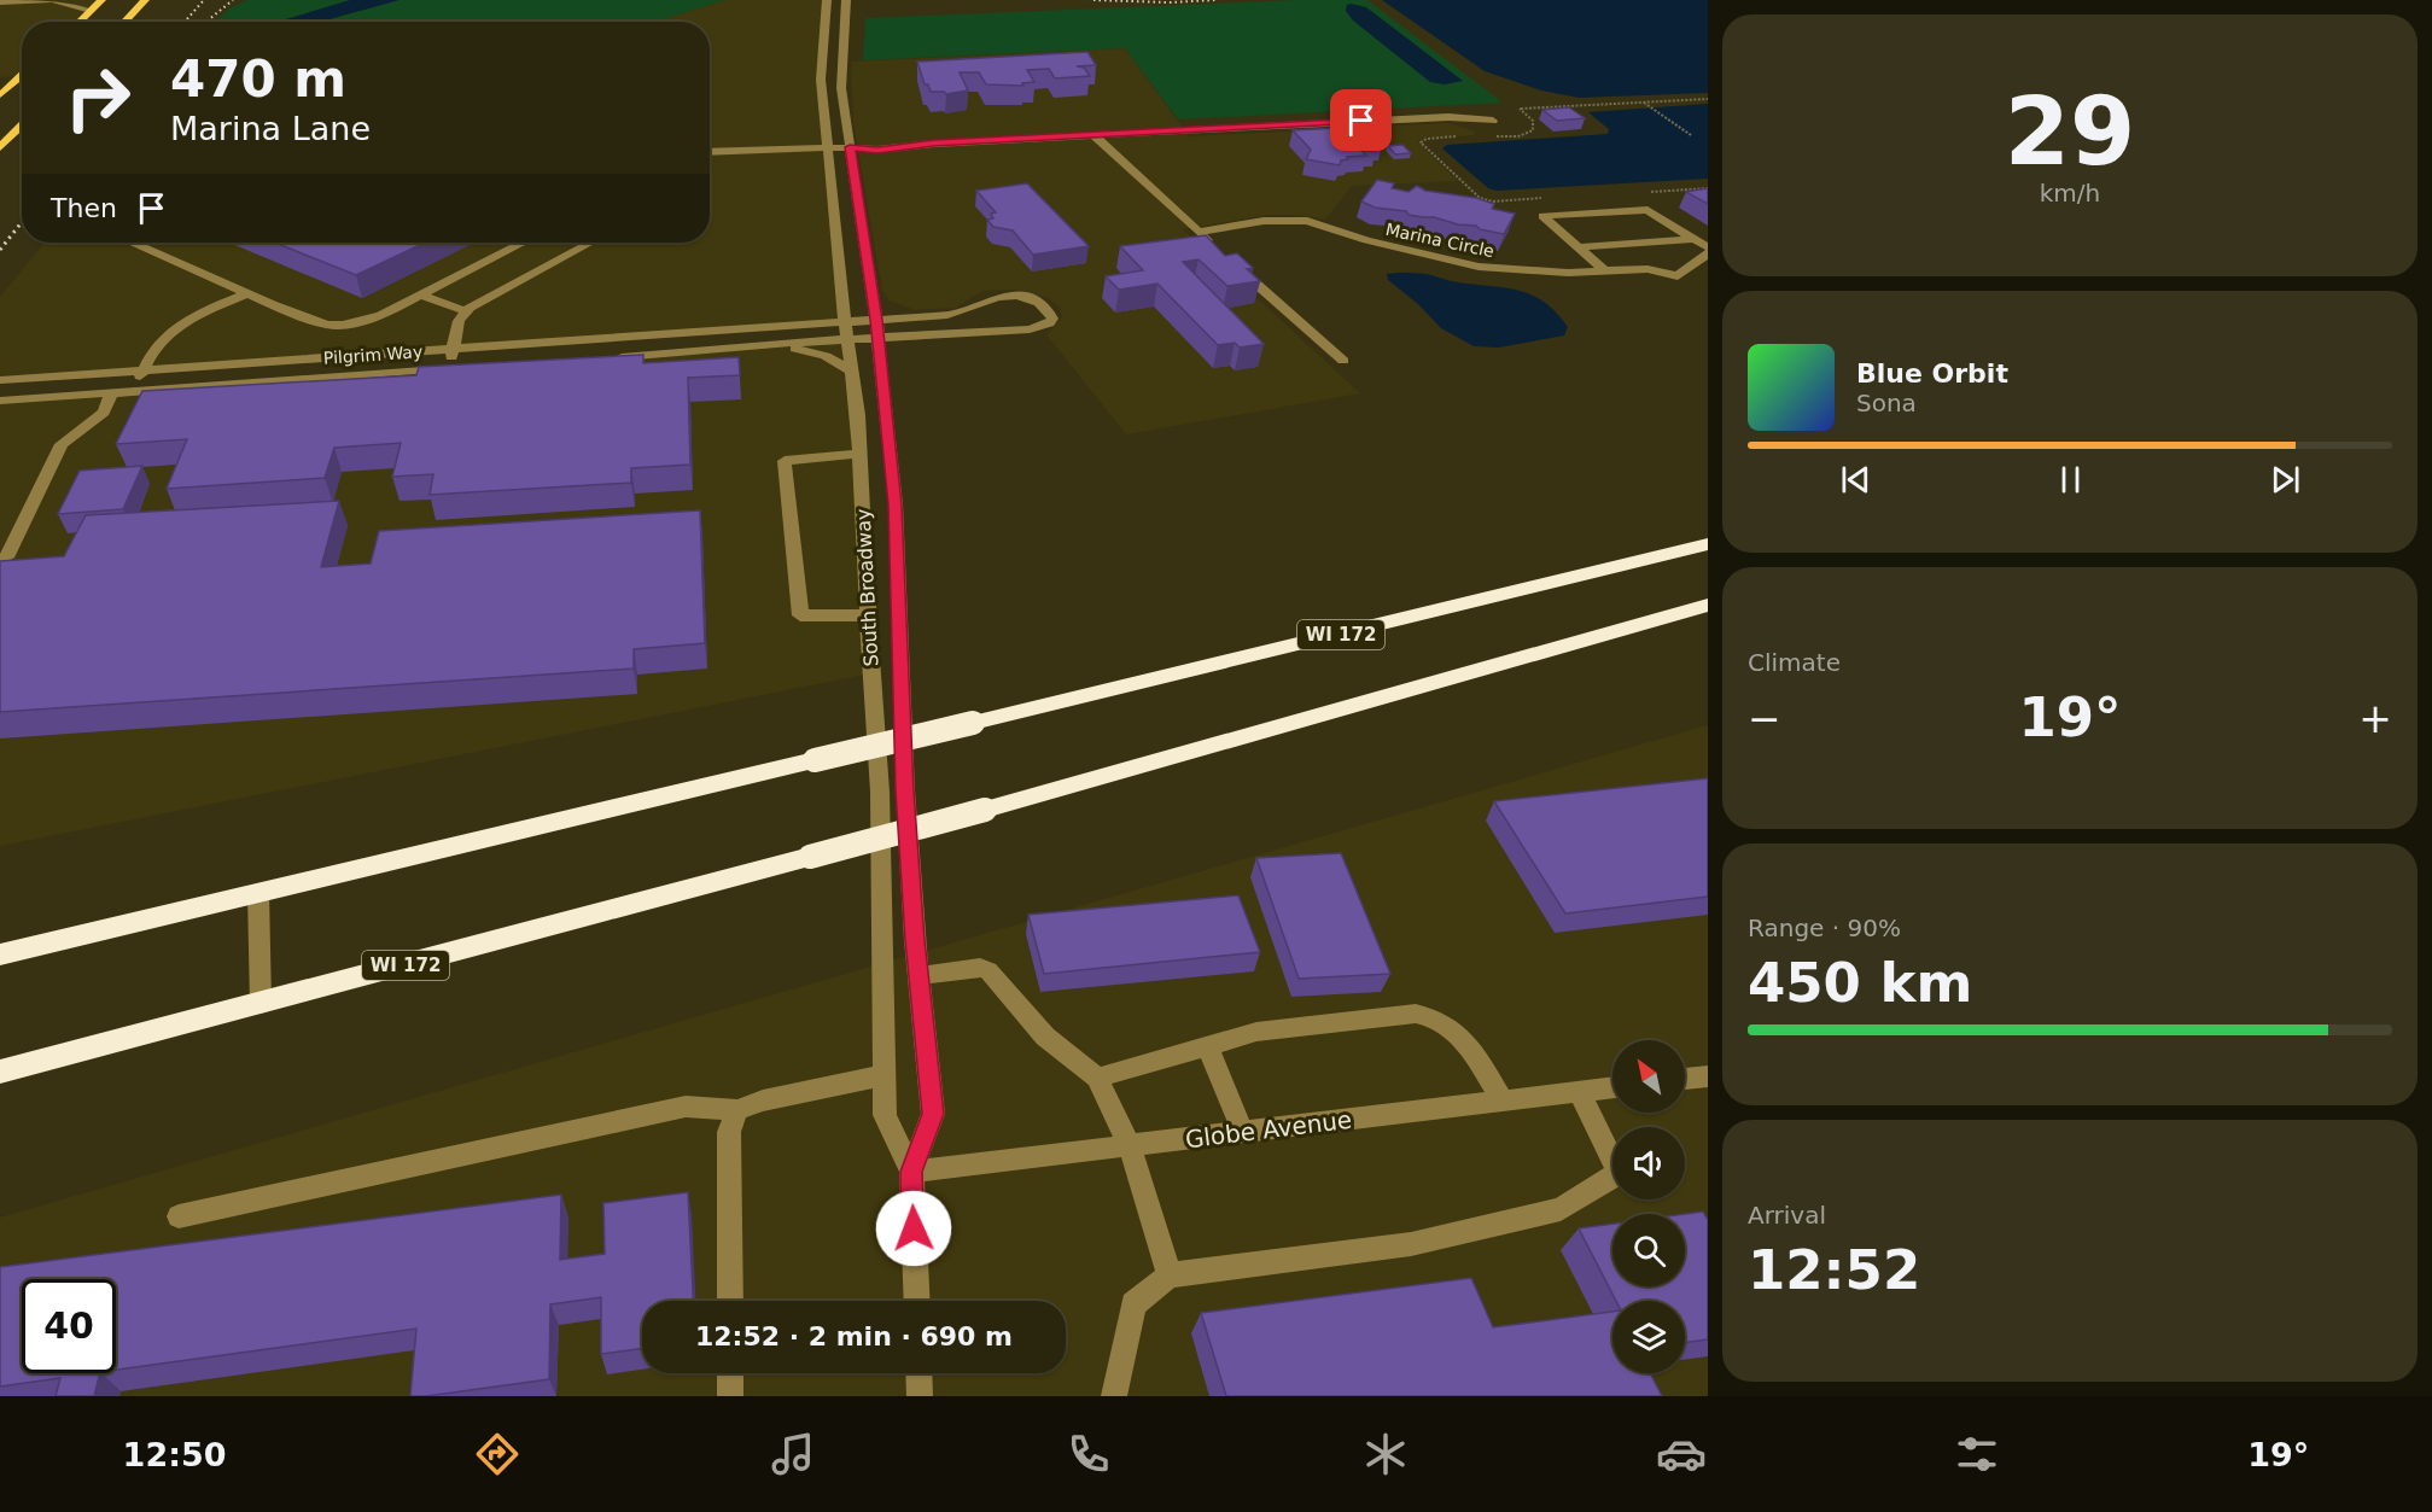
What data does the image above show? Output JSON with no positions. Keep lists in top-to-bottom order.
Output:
{
  "streets": {
    "highway": ["WI 172"],
    "street": [
      "Marina Circle",
      "Pilgrim Way",
      "South Broadway",
      "Globe Avenue"
    ]
  },
  "crossings": [
    ["Pilgrim Way", "South Broadway"],
    ["South Broadway", "Globe Avenue"]
  ],
  "north": "top left",
  "page": {
    "tile": [
      ["29", "km/h"],
      "Climate",
      ["Range · 90%", "450 km"],
      ["Arrival", "12:52"]
    ],
    "turn": ["470 m", "Marina Lane"],
    "then": "Then",
    "song": ["Blue Orbit", "Sona"],
    "heat": ["−", "19°", "+"],
    "limit": "40",
    "trip": "12:52 · 2 min · 690 m",
    "tabs": ["12:50", "19°"]
  }
}
